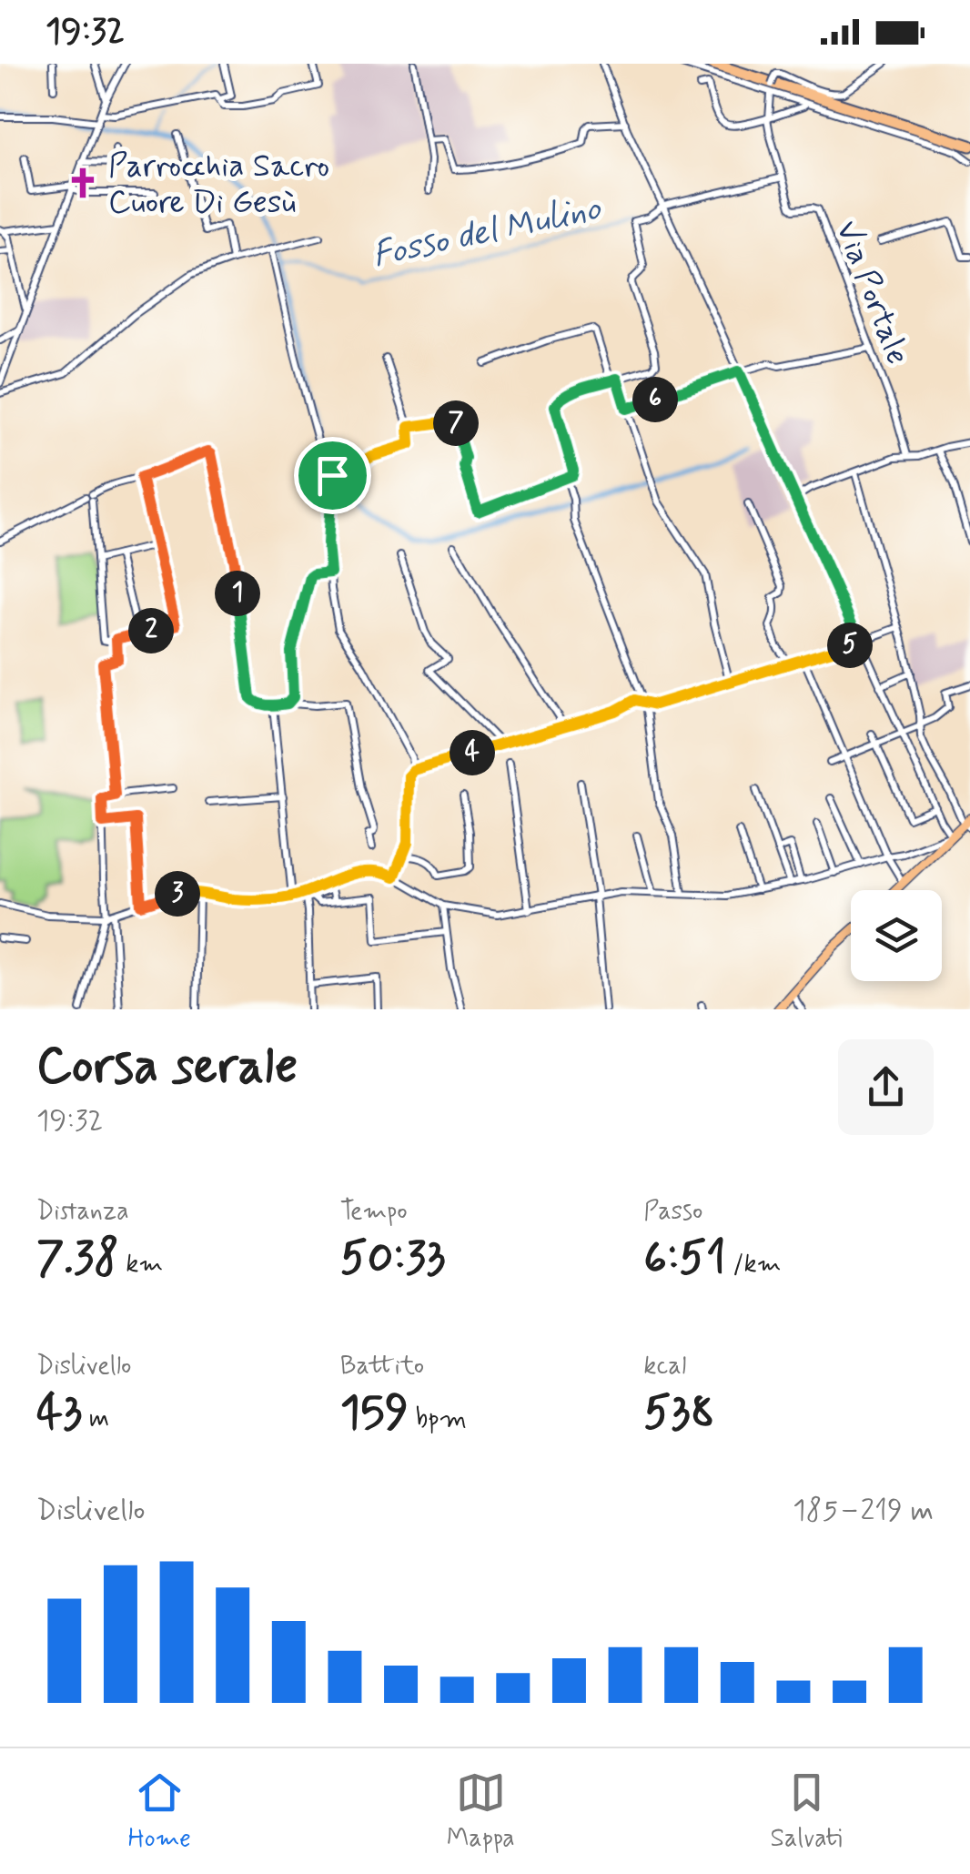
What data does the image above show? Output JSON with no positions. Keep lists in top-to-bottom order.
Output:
{
  "streets": {
    "street": ["Via Portale"]
  },
  "water": ["Fosso del Mulino"],
  "places": {
    "church": ["Parrocchia Sacro Cuore Di Gesù"]
  },
  "page": {
    "status": "19:32",
    "pins": [
      "6",
      "7",
      "1",
      "2",
      "5",
      "4",
      "3"
    ],
    "heading": ["Corsa serale", "19:32"],
    "stats": [
      ["Distanza", "7.38 km"],
      ["Tempo", "50:33"],
      ["Passo", "6:51 /km"],
      ["Dislivello", "43 m"],
      ["Battito", "159 bpm"],
      ["kcal", "538"]
    ],
    "chart": ["Dislivello", "185–219 m"],
    "tabs": ["Home", "Mappa", "Salvati"]
  }
}
